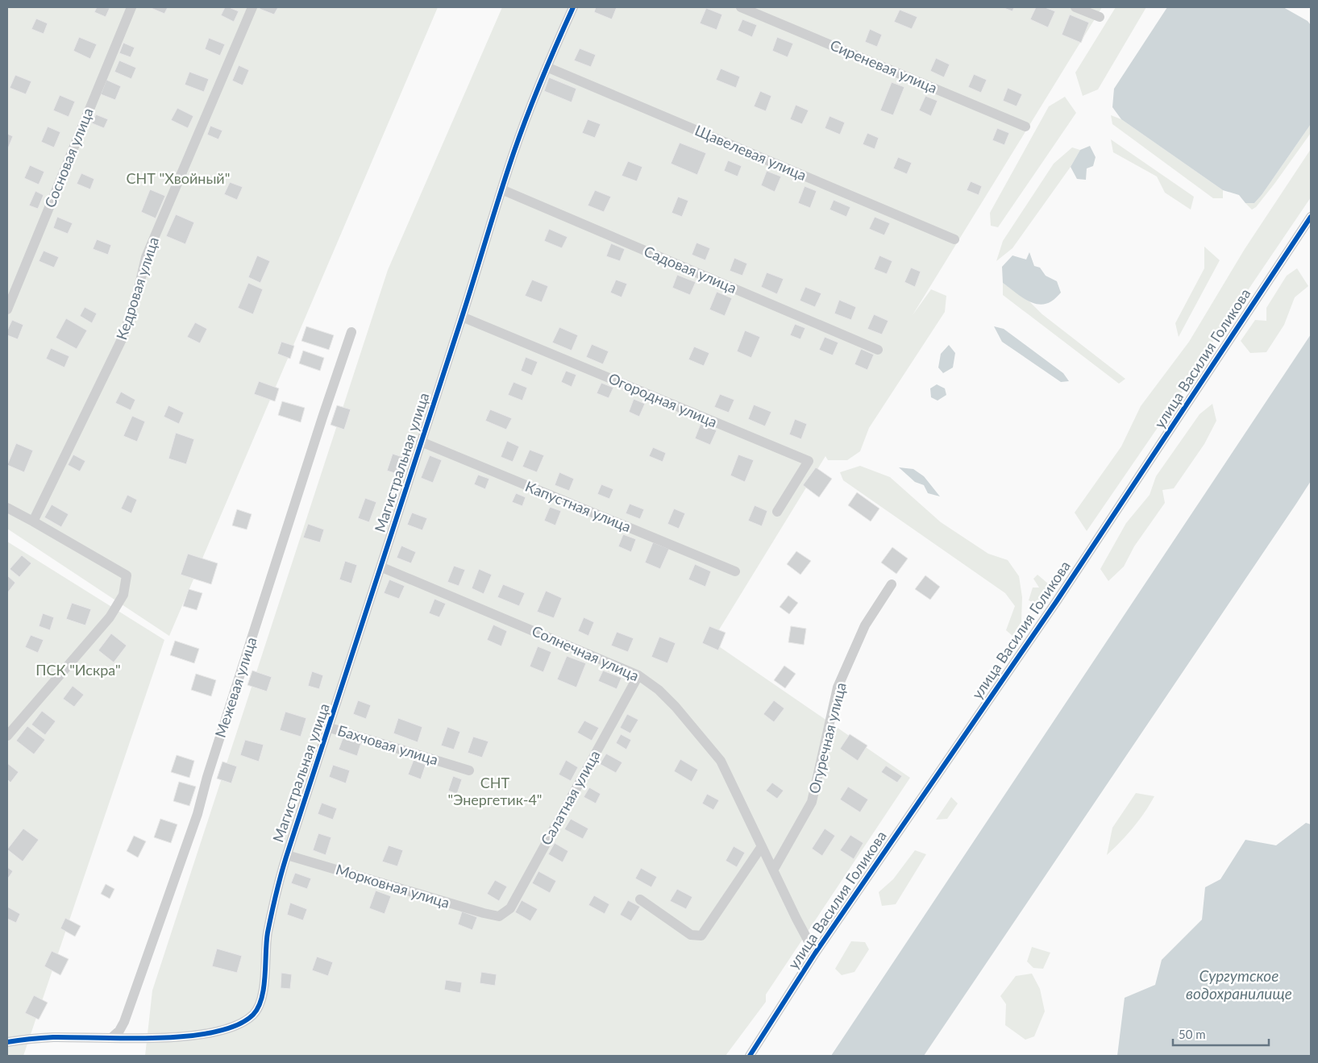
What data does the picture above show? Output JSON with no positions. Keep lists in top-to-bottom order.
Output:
{
  "streets": {
    "street": [
      "Сиреневая улица",
      "Щавелевая улица",
      "Сосновая улица",
      "Садовая улица",
      "Кедровая улица",
      "улица Василия Голикова",
      "Огородная улица",
      "Магистральная улица",
      "Капустная улица",
      "Солнечная улица",
      "Межевая улица",
      "Огуречная улица",
      "Бахчовая улица",
      "Салатная улица",
      "Морковная улица"
    ]
  },
  "crossings": [
    ["Щавелевая улица", "Магистральная улица"],
    ["Садовая улица", "Магистральная улица"],
    ["улица Василия Голикова", "Солнечная улица"],
    ["Огородная улица", "Магистральная улица"],
    ["Магистральная улица", "Капустная улица"],
    ["Магистральная улица", "Солнечная улица"],
    ["Магистральная улица", "Межевая улица"],
    ["Магистральная улица", "Бахчовая улица"],
    ["Магистральная улица", "Морковная улица"],
    ["Солнечная улица", "Огуречная улица"],
    ["Солнечная улица", "Салатная улица"],
    ["Салатная улица", "Морковная улица"]
  ],
  "water": ["Сургутское водохранилище"],
  "parks": ["СНТ \"Хвойный\"", "ПСК \"Искра\"", "СНТ \"Энергетик-4\""],
  "scale_bar": "50 m"
}
